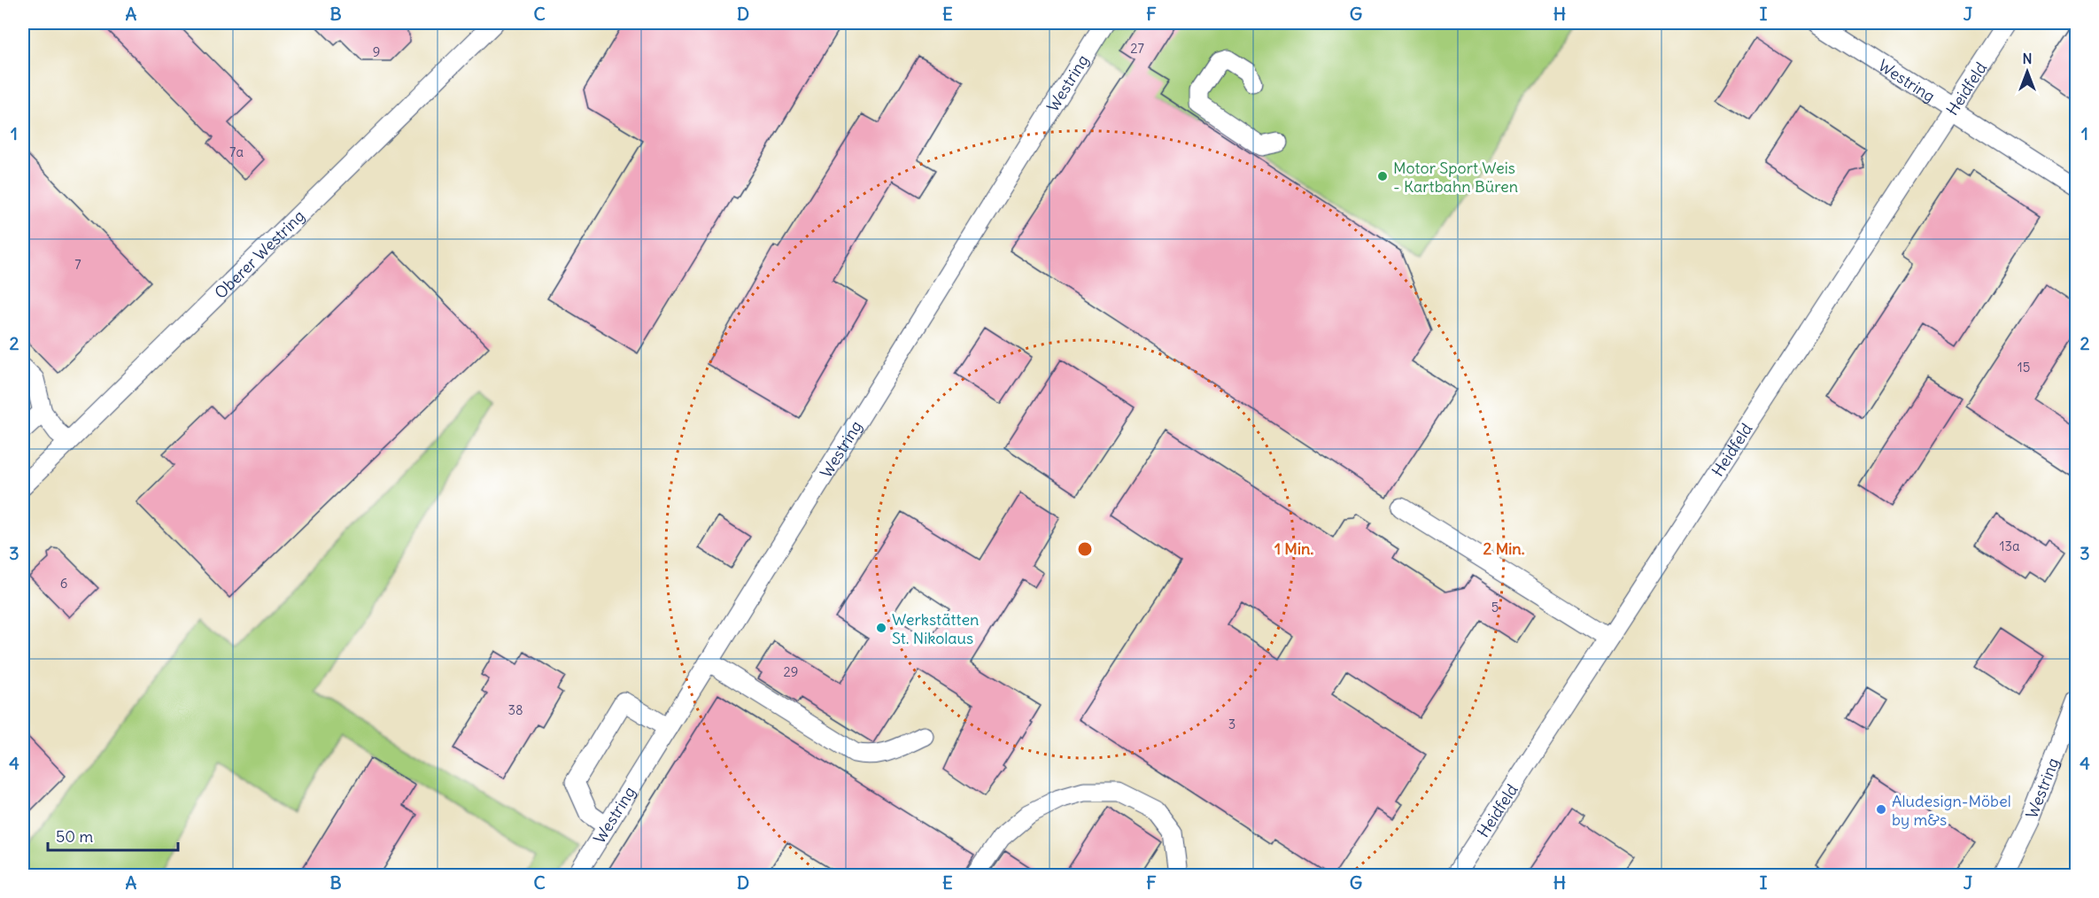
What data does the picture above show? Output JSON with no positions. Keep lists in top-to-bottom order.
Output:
{
  "streets": {
    "street": ["Westring", "Heidfeld", "Oberer Westring"]
  },
  "crossings": [
    ["Westring", "Heidfeld"]
  ],
  "places": ["Motor Sport Weis - Kartbahn Büren", "Werkstätten St. Nikolaus", "Aludesign-Möbel by m&s"],
  "house_numbers": [
    "27",
    "9",
    "7a",
    "7",
    "15",
    "13a",
    "6",
    "5",
    "29",
    "38",
    "3"
  ],
  "scale_bar": "50 m",
  "north": "top",
  "grid": {
    "columns": [
      "A",
      "B",
      "C",
      "D",
      "E",
      "F",
      "G",
      "H",
      "I",
      "J"
    ],
    "rows": [
      "1",
      "2",
      "3",
      "4"
    ]
  },
  "rings": ["1 Min.", "2 Min."]
}
